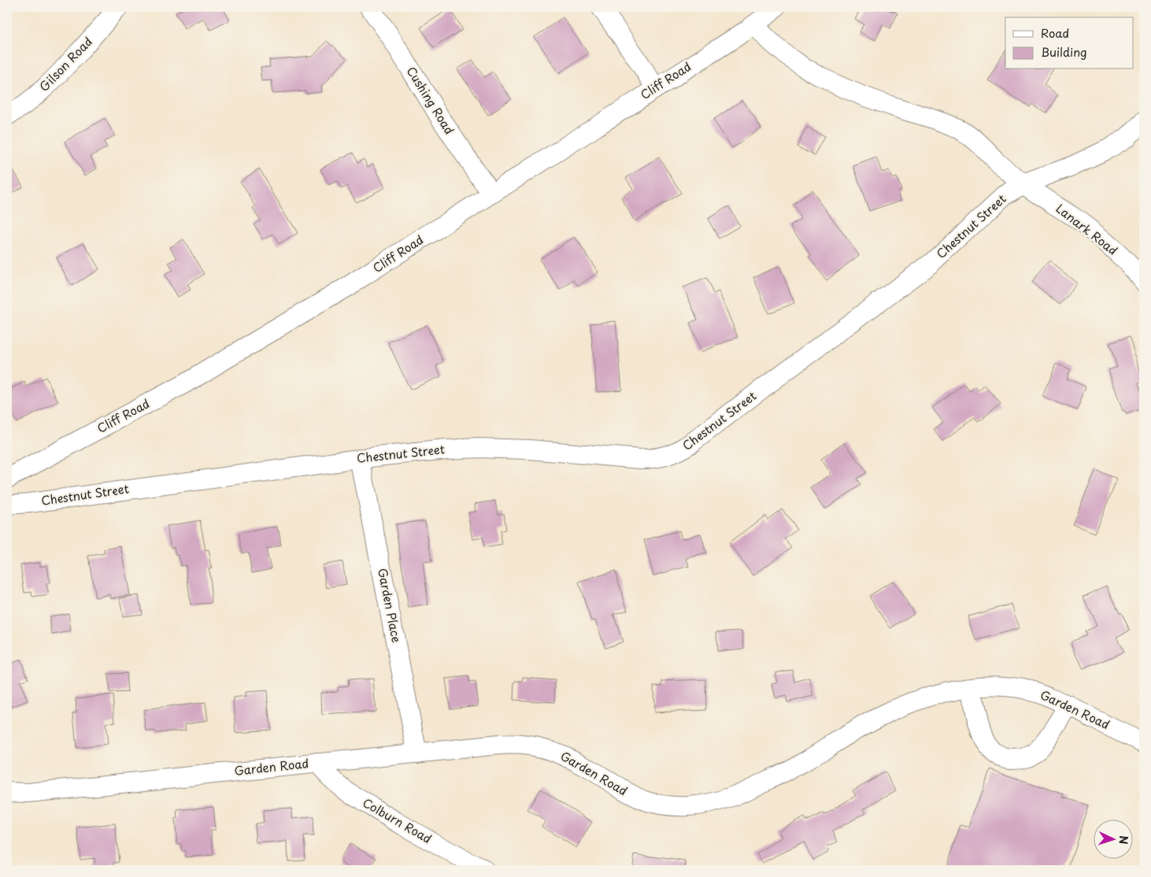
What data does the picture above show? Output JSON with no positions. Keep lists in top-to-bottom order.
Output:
{
  "streets": {
    "street": [
      "Gilson Road",
      "Cliff Road",
      "Cushing Road",
      "Chestnut Street",
      "Lanark Road",
      "Garden Place",
      "Garden Road",
      "Colburn Road"
    ]
  },
  "crossings": [
    ["Cliff Road", "Cushing Road"],
    ["Chestnut Street", "Lanark Road"],
    ["Chestnut Street", "Garden Place"],
    ["Garden Place", "Garden Road"],
    ["Garden Road", "Colburn Road"]
  ],
  "legend": ["Road", "Building"],
  "north": "right"
}
